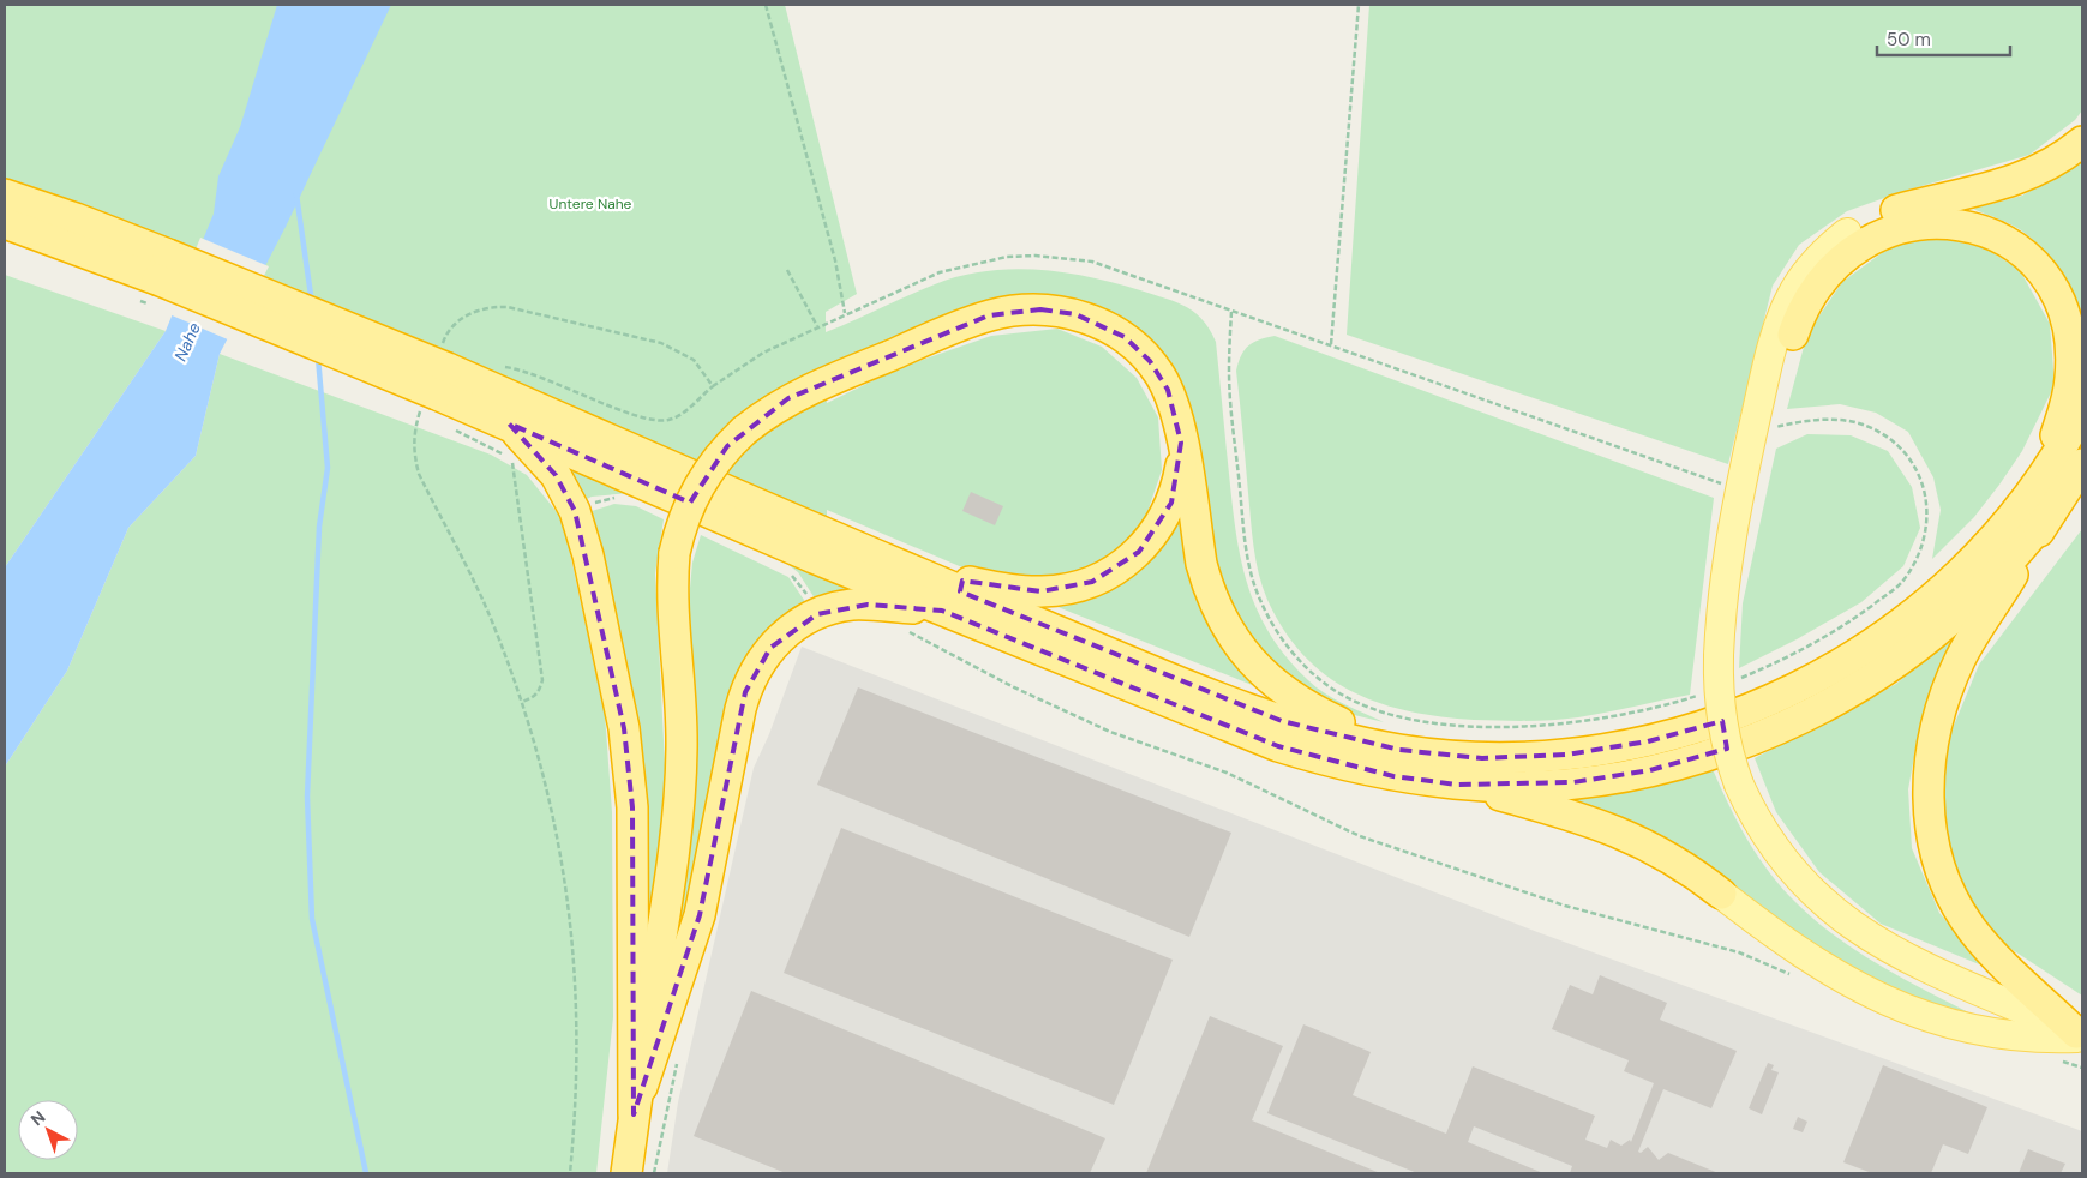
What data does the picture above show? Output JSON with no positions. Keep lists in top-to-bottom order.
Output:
{
  "water": ["Nahe"],
  "parks": ["Untere Nahe"],
  "scale_bar": "50 m",
  "north": "top left"
}
